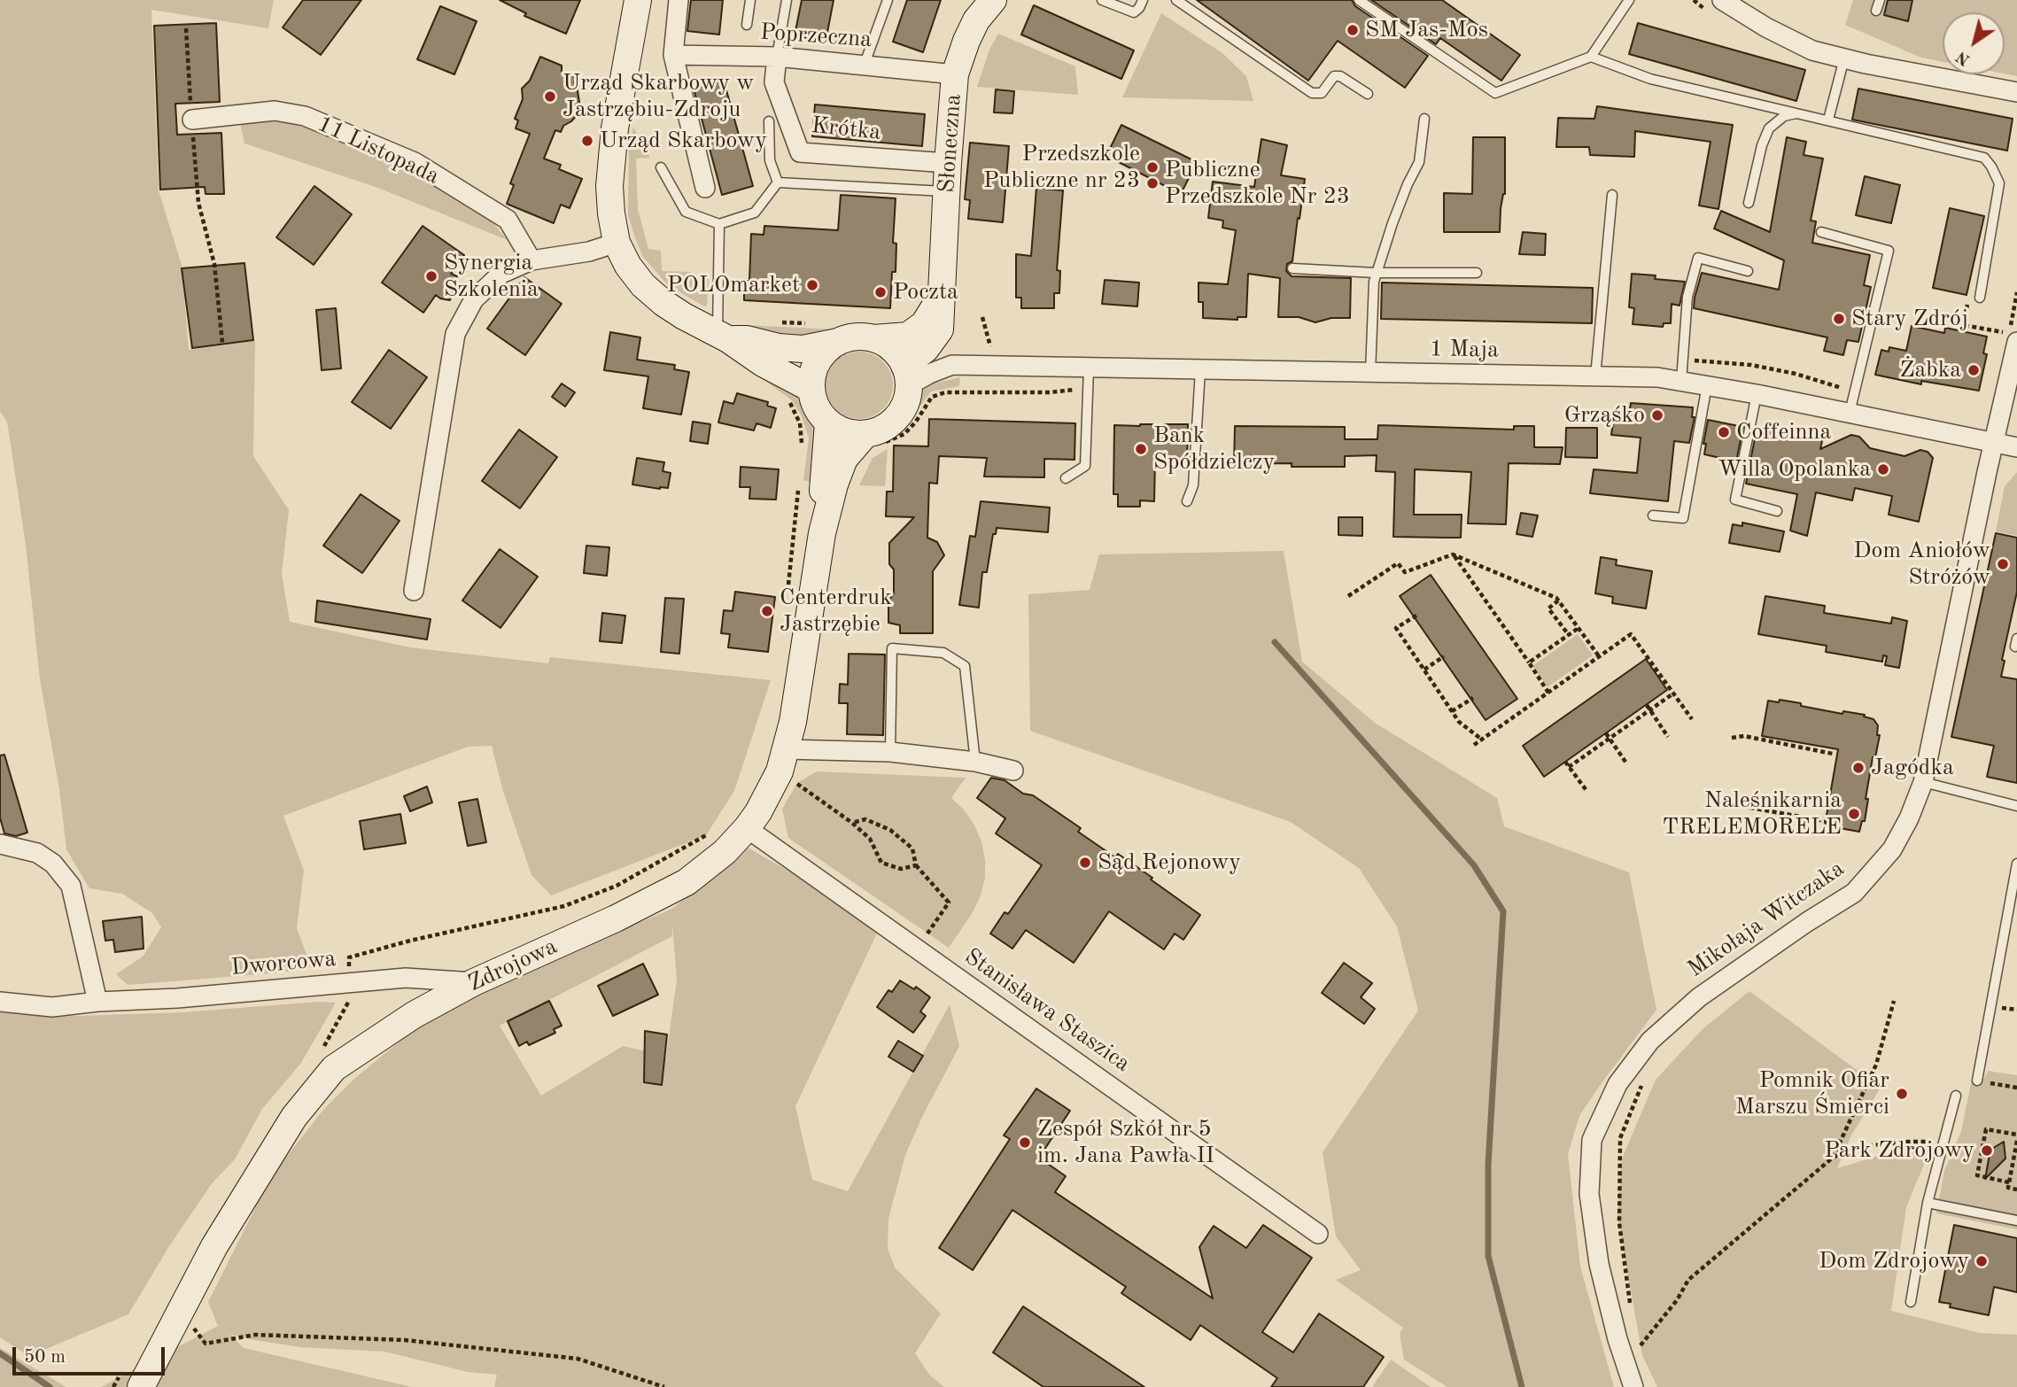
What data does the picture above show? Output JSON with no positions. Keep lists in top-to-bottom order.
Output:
{
  "streets": {
    "main road": ["Słoneczna", "Zdrojowa"],
    "street": [
      "Poprzeczna",
      "Krótka",
      "11 Listopada",
      "1 Maja",
      "Mikołaja Witczaka",
      "Dworcowa",
      "Stanisława Staszica"
    ]
  },
  "crossings": [
    ["Poprzeczna", "Krótka"],
    ["Poprzeczna", "Słoneczna"],
    ["Krótka", "Słoneczna"],
    ["Słoneczna", "1 Maja"],
    ["Słoneczna", "Zdrojowa"],
    ["1 Maja", "Mikołaja Witczaka"],
    ["1 Maja", "Zdrojowa"],
    ["Dworcowa", "Zdrojowa"],
    ["Zdrojowa", "Stanisława Staszica"]
  ],
  "places": [
    "SM Jas-Mos",
    "Urząd Skarbowy w Jastrzębiu-Zdroju",
    "Urząd Skarbowy",
    "Przedszkole Publiczne nr 23",
    "Publiczne Przedszkole Nr 23",
    "Synergia Szkolenia",
    "POLOmarket",
    "Poczta",
    "Stary Zdrój",
    "Żabka",
    "Grząśko",
    "Coffeinna",
    "Bank Spółdzielczy",
    "Willa Opolanka",
    "Dom Aniołów Stróżów",
    "Centerdruk Jastrzębie",
    "Jagódka",
    "Naleśnikarnia TRELEMORELE",
    "Sąd Rejonowy",
    "Pomnik Ofiar Marszu Śmierci",
    "Zespół Szkół nr 5 im. Jana Pawła II",
    "Park Zdrojowy",
    "Dom Zdrojowy"
  ],
  "scale_bar": "50 m",
  "north": "bottom left"
}
